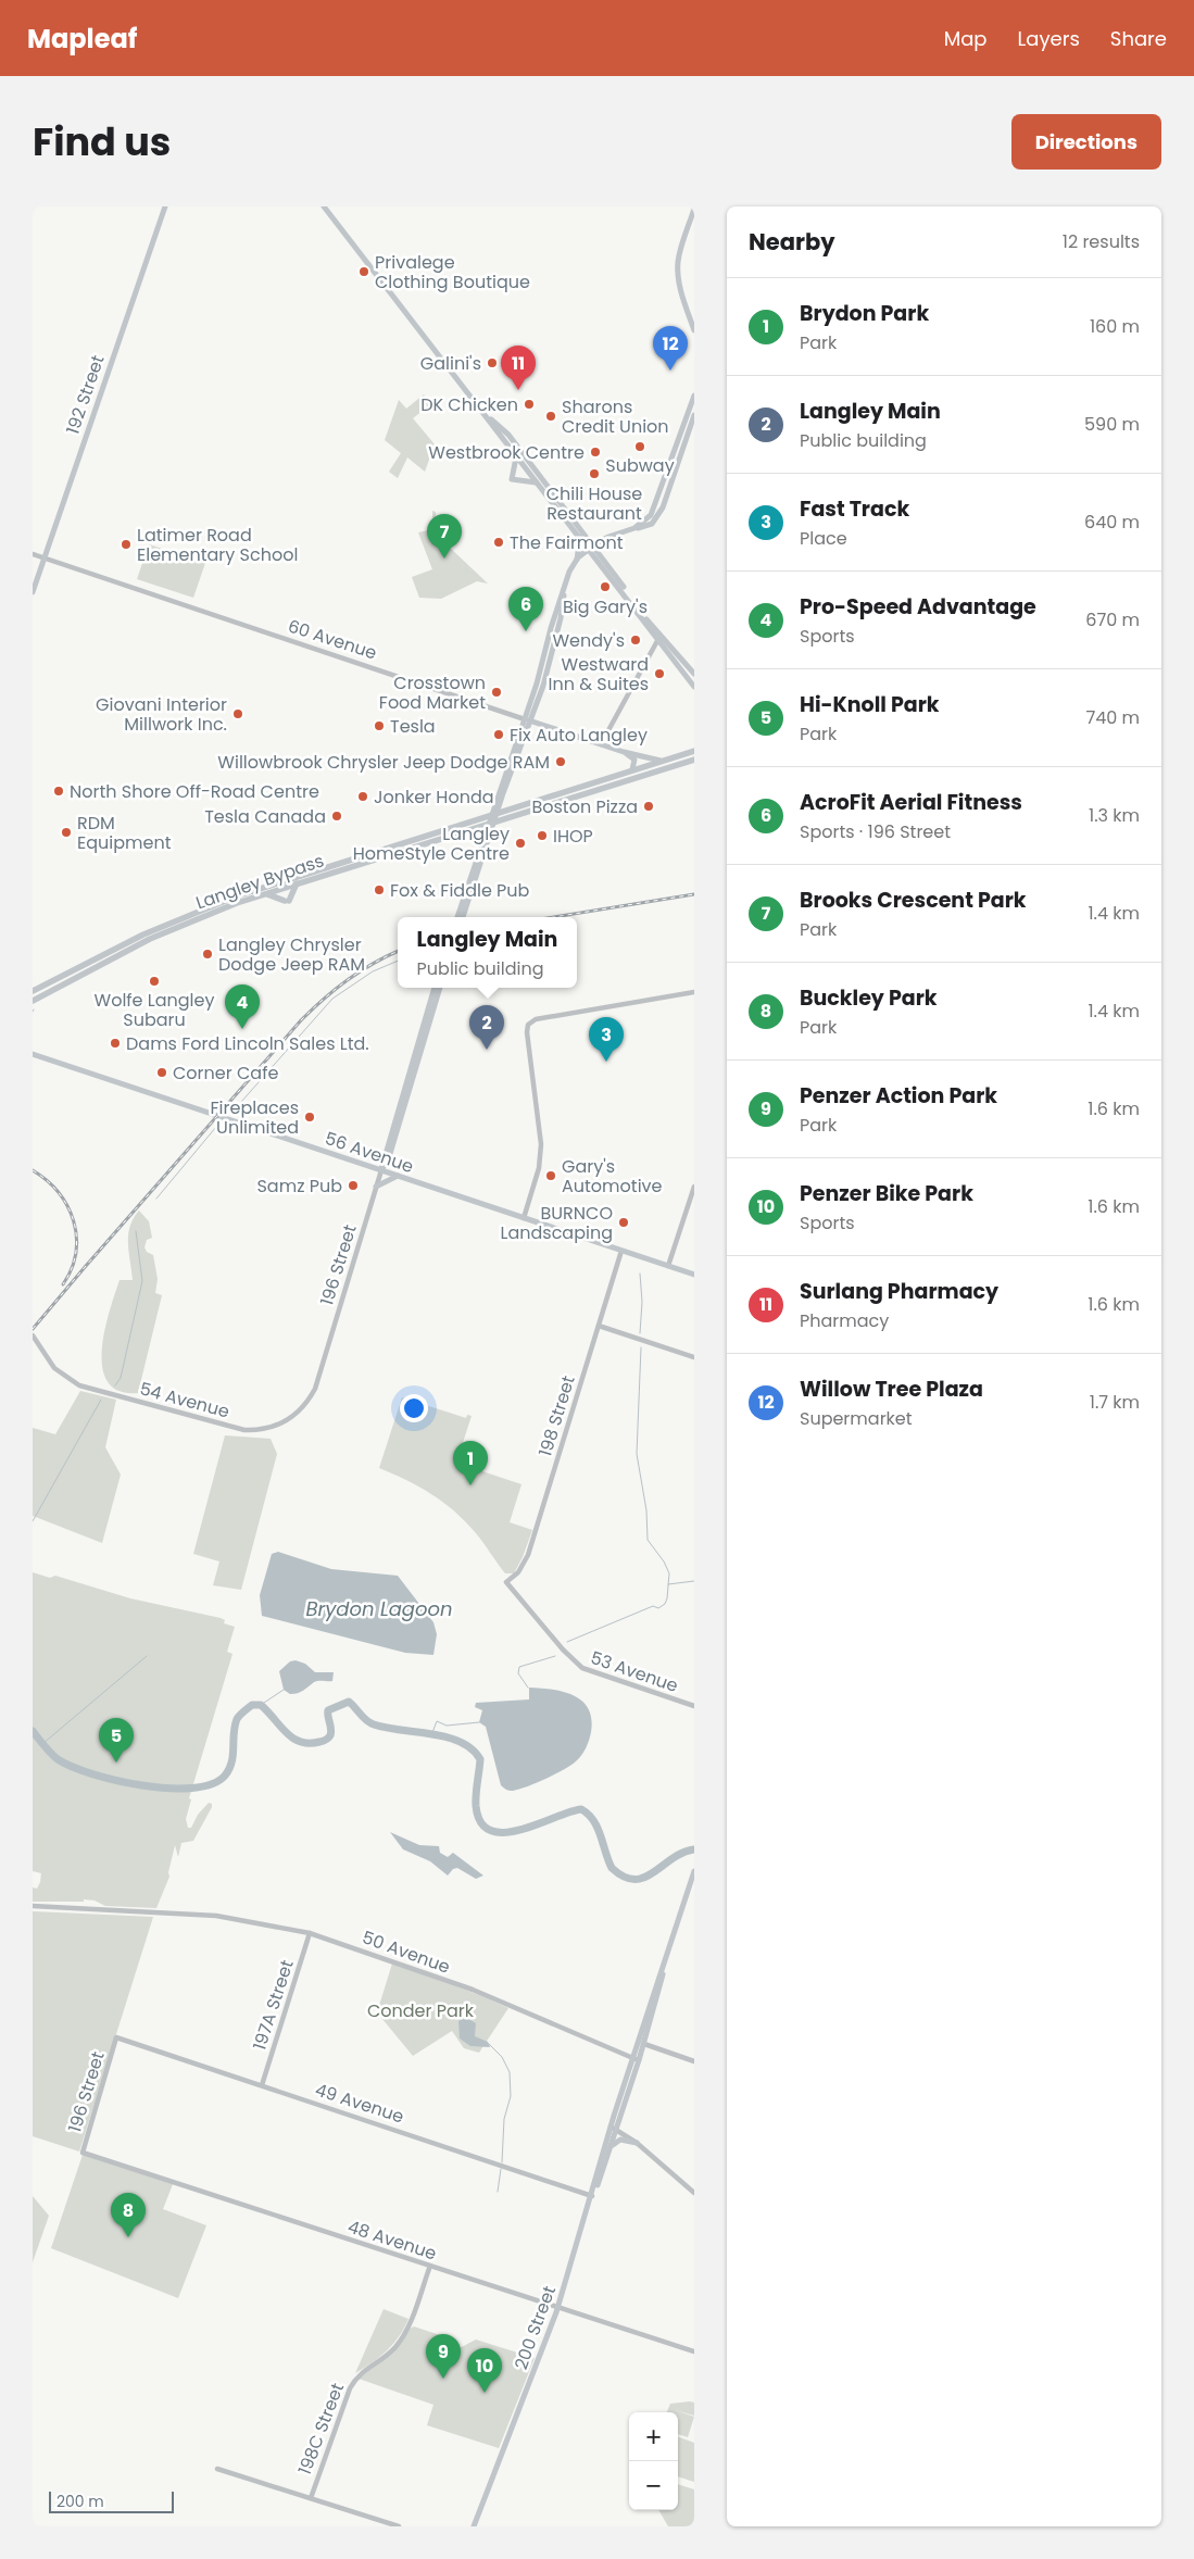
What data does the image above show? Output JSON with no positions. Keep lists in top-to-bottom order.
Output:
{
  "streets": {
    "highway": ["Langley Bypass"],
    "main road": [
      "192 Street",
      "60 Avenue",
      "56 Avenue",
      "196 Street",
      "200 Street"
    ],
    "street": [
      "54 Avenue",
      "198 Street",
      "53 Avenue",
      "50 Avenue",
      "197A Street",
      "49 Avenue",
      "48 Avenue",
      "198C Street"
    ]
  },
  "crossings": [
    ["192 Street", "60 Avenue"],
    ["60 Avenue", "Langley Bypass"],
    ["56 Avenue", "196 Street"],
    ["56 Avenue", "198 Street"],
    ["196 Street", "54 Avenue"],
    ["196 Street", "49 Avenue"],
    ["196 Street", "48 Avenue"],
    ["198 Street", "53 Avenue"],
    ["50 Avenue", "197A Street"],
    ["50 Avenue", "200 Street"],
    ["197A Street", "49 Avenue"],
    ["49 Avenue", "200 Street"],
    ["48 Avenue", "200 Street"],
    ["48 Avenue", "198C Street"]
  ],
  "water": ["Brydon Lagoon"],
  "parks": ["Conder Park"],
  "places": [
    "Privalege Clothing Boutique",
    "Galini's",
    "DK Chicken",
    "Sharons Credit Union",
    "Subway",
    "Westbrook Centre",
    "Chili House Restaurant",
    "The Fairmont",
    "Latimer Road Elementary School",
    "Big Gary's",
    "Wendy's",
    "Westward Inn & Suites",
    "Crosstown Food Market",
    "Giovani Interior Millwork Inc.",
    "Tesla",
    "Fix Auto Langley",
    "Willowbrook Chrysler Jeep Dodge RAM",
    "North Shore Off-Road Centre",
    "Jonker Honda",
    "Boston Pizza",
    "Tesla Canada",
    "RDM Equipment",
    "IHOP",
    "Langley HomeStyle Centre",
    "Fox & Fiddle Pub",
    "Langley Chrysler Dodge Jeep RAM",
    "Wolfe Langley Subaru",
    "Dams Ford Lincoln Sales Ltd.",
    "Corner Cafe",
    "Fireplaces Unlimited",
    "Gary's Automotive",
    "Samz Pub",
    "BURNCO Landscaping"
  ],
  "scale_bar": "200 m",
  "page": {
    "header": "Mapleaf",
    "nav": ["Map", "Layers", "Share"],
    "title": "Find us",
    "buttons": "Directions",
    "heading": ["Nearby", "12 results"],
    "list": [
      {
        "mark": "1",
        "name": "Brydon Park",
        "note": "Park",
        "value": "160 m"
      },
      {
        "mark": "2",
        "name": "Langley Main",
        "note": "Public building",
        "value": "590 m"
      },
      {
        "mark": "3",
        "name": "Fast Track",
        "note": "Place",
        "value": "640 m"
      },
      {
        "mark": "4",
        "name": "Pro-Speed Advantage",
        "note": "Sports",
        "value": "670 m"
      },
      {
        "mark": "5",
        "name": "Hi-Knoll Park",
        "note": "Park",
        "value": "740 m"
      },
      {
        "mark": "6",
        "name": "AcroFit Aerial Fitness",
        "note": "Sports · 196 Street",
        "value": "1.3 km"
      },
      {
        "mark": "7",
        "name": "Brooks Crescent Park",
        "note": "Park",
        "value": "1.4 km"
      },
      {
        "mark": "8",
        "name": "Buckley Park",
        "note": "Park",
        "value": "1.4 km"
      },
      {
        "mark": "9",
        "name": "Penzer Action Park",
        "note": "Park",
        "value": "1.6 km"
      },
      {
        "mark": "10",
        "name": "Penzer Bike Park",
        "note": "Sports",
        "value": "1.6 km"
      },
      {
        "mark": "11",
        "name": "Surlang Pharmacy",
        "note": "Pharmacy",
        "value": "1.6 km"
      },
      {
        "mark": "12",
        "name": "Willow Tree Plaza",
        "note": "Supermarket",
        "value": "1.7 km"
      }
    ],
    "pins": [
      "12",
      "11",
      "7",
      "6",
      "4",
      "2",
      "3",
      "1",
      "5",
      "8",
      "9",
      "10"
    ],
    "popup": ["Langley Main", "Public building"],
    "map_buttons": ["+", "−"],
    "scale": "200 m"
  }
}
